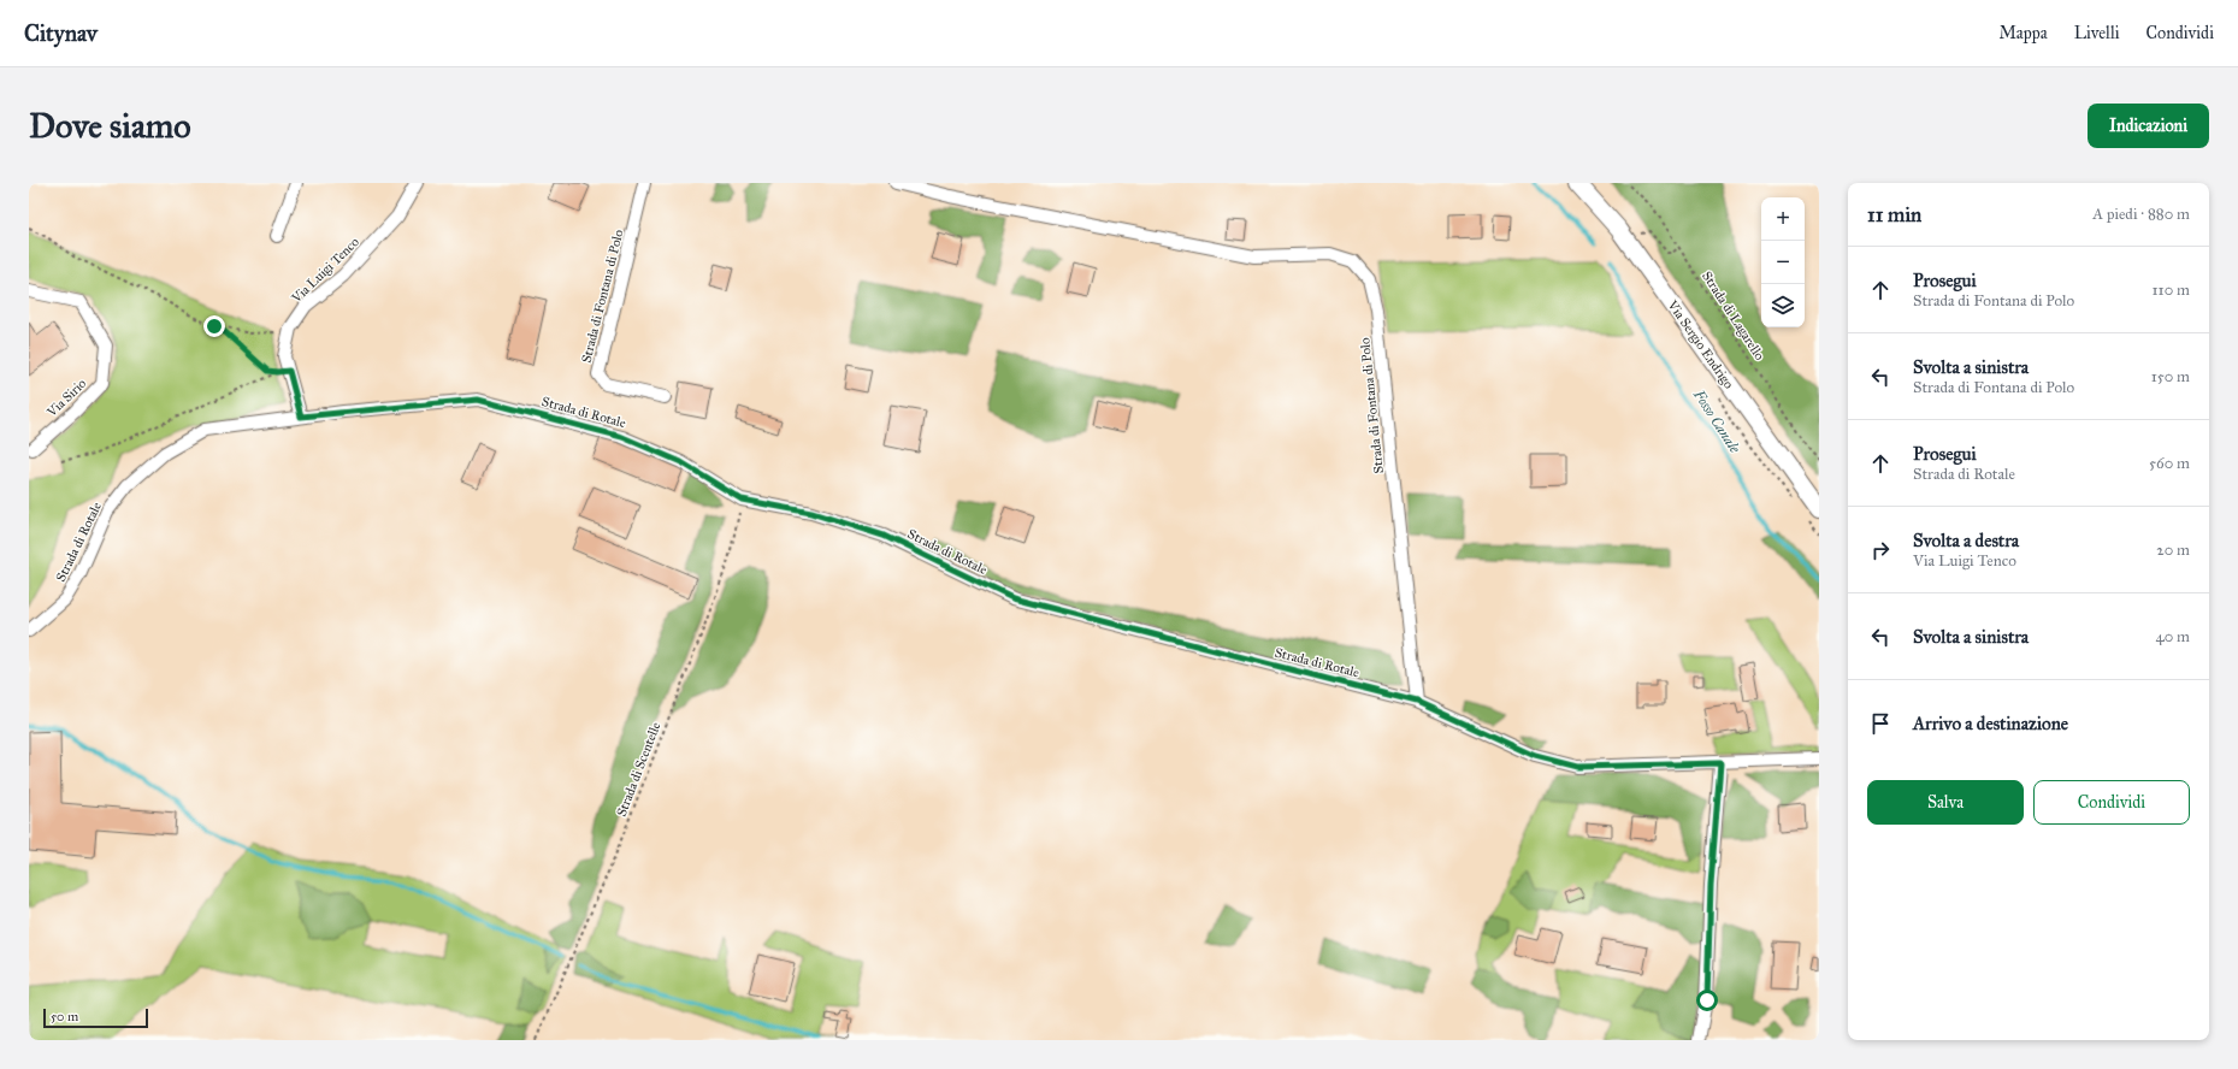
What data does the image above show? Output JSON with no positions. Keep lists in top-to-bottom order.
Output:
{
  "streets": {
    "street": [
      "Via Luigi Tenco",
      "Strada di Fontana di Polo",
      "Via Sergio Endrigo",
      "Via Sirio",
      "Strada di Rotale"
    ],
    "path": ["Strada di Lagarello", "Strada di Scentelle"]
  },
  "crossings": [
    ["Via Luigi Tenco", "Strada di Rotale"],
    ["Strada di Fontana di Polo", "Strada di Rotale"],
    ["Strada di Rotale", "Strada di Scentelle"]
  ],
  "water": ["Fosso Canale"],
  "scale_bar": "50 m",
  "page": {
    "header": "Citynav",
    "nav": ["Mappa", "Livelli", "Condividi"],
    "buttons": [
      "Indicazioni",
      ["Salva", "Condividi"]
    ],
    "title": "Dove siamo",
    "heading": ["11 min", "A piedi · 880 m"],
    "map_buttons": ["+", "−"],
    "list": [
      ["Prosegui", "Strada di Fontana di Polo", "110 m"],
      ["Svolta a sinistra", "Strada di Fontana di Polo", "150 m"],
      ["Prosegui", "Strada di Rotale", "560 m"],
      ["Svolta a destra", "Via Luigi Tenco", "20 m"],
      ["Svolta a sinistra", "40 m"],
      "Arrivo a destinazione"
    ],
    "scale": "50 m"
  }
}
